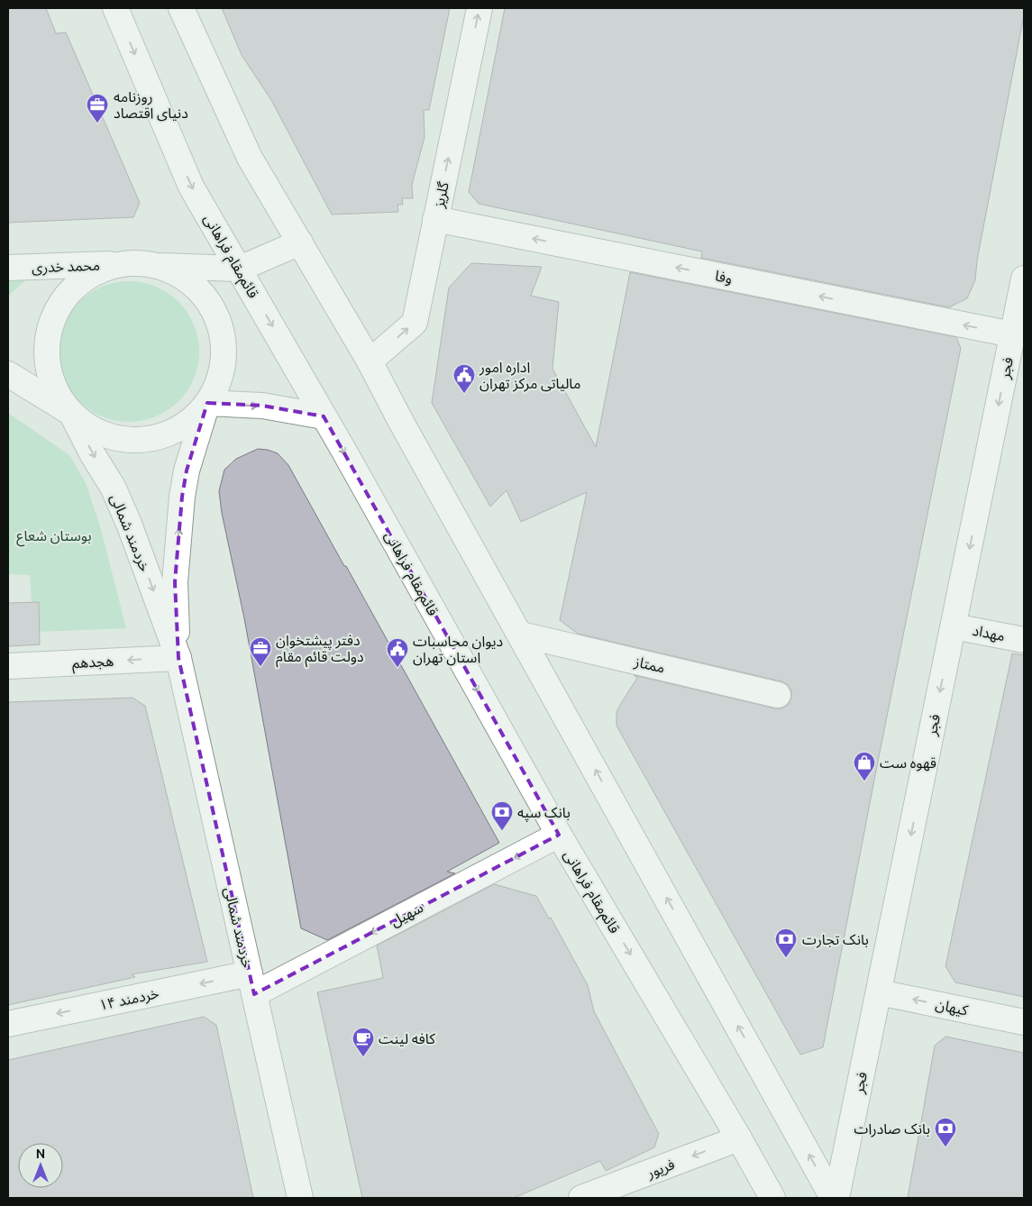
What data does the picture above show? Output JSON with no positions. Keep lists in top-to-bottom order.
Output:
{
  "streets": {
    "street": [
      "گلریز",
      "قائم‌مقام فراهانی",
      "محمد خدری",
      "وفا",
      "فجر",
      "خردمند شمالی",
      "مهداد",
      "هجدهم",
      "ممتاز",
      "سهیل",
      "خردمند ۱۴",
      "کیهان",
      "فریور"
    ]
  },
  "crossings": [
    ["گلریز", "وفا"],
    ["قائم‌مقام فراهانی", "سهیل"],
    ["قائم‌مقام فراهانی", "فریور"],
    ["وفا", "فجر"],
    ["فجر", "مهداد"],
    ["فجر", "کیهان"],
    ["خردمند شمالی", "هجدهم"],
    ["خردمند شمالی", "سهیل"],
    ["خردمند شمالی", "خردمند ۱۴"],
    ["سهیل", "خردمند ۱۴"]
  ],
  "one_way": [
    "گلریز",
    "وفا",
    "فجر",
    "هجدهم",
    "سهیل",
    "خردمند ۱۴",
    "کیهان",
    "فریور"
  ],
  "parks": ["بوستان شعاع"],
  "places": {
    "office": ["روزنامه دنیای اقتصاد", "دفتر پیشتخوان دولت قائم مقام"],
    "public building": ["اداره امور مالیاتی مرکز تهران", "دیوان محاسبات استان تهران"],
    "shop": ["قهوه ست"],
    "bank": ["بانک سپه", "بانک تجارت", "بانک صادرات"],
    "cafe": ["کافه لینت"]
  },
  "north": "top"
}
